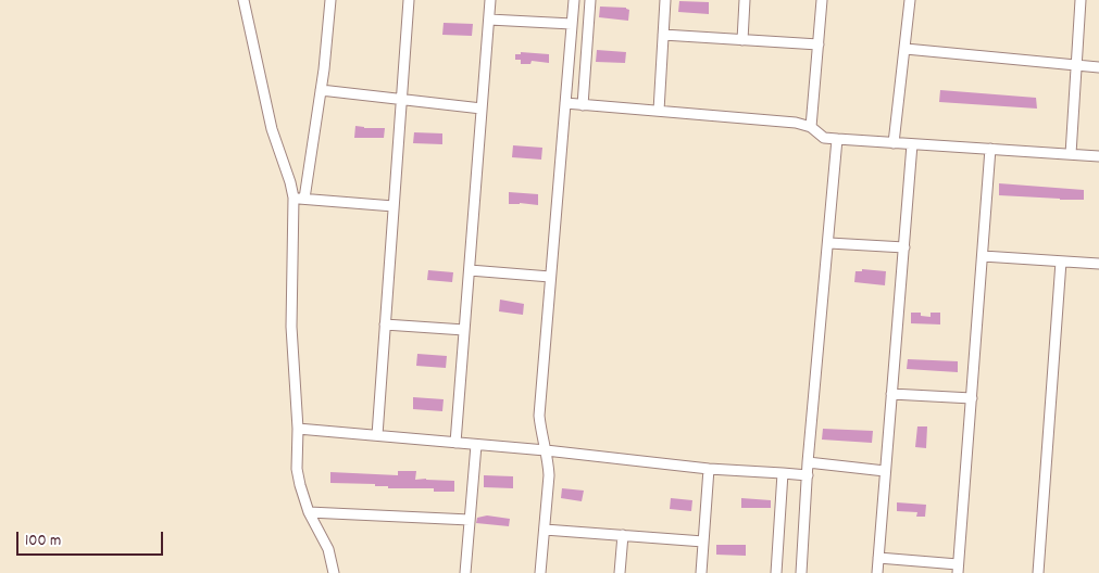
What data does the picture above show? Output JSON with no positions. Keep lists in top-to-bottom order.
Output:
{
  "scale_bar": "100 m"
}
